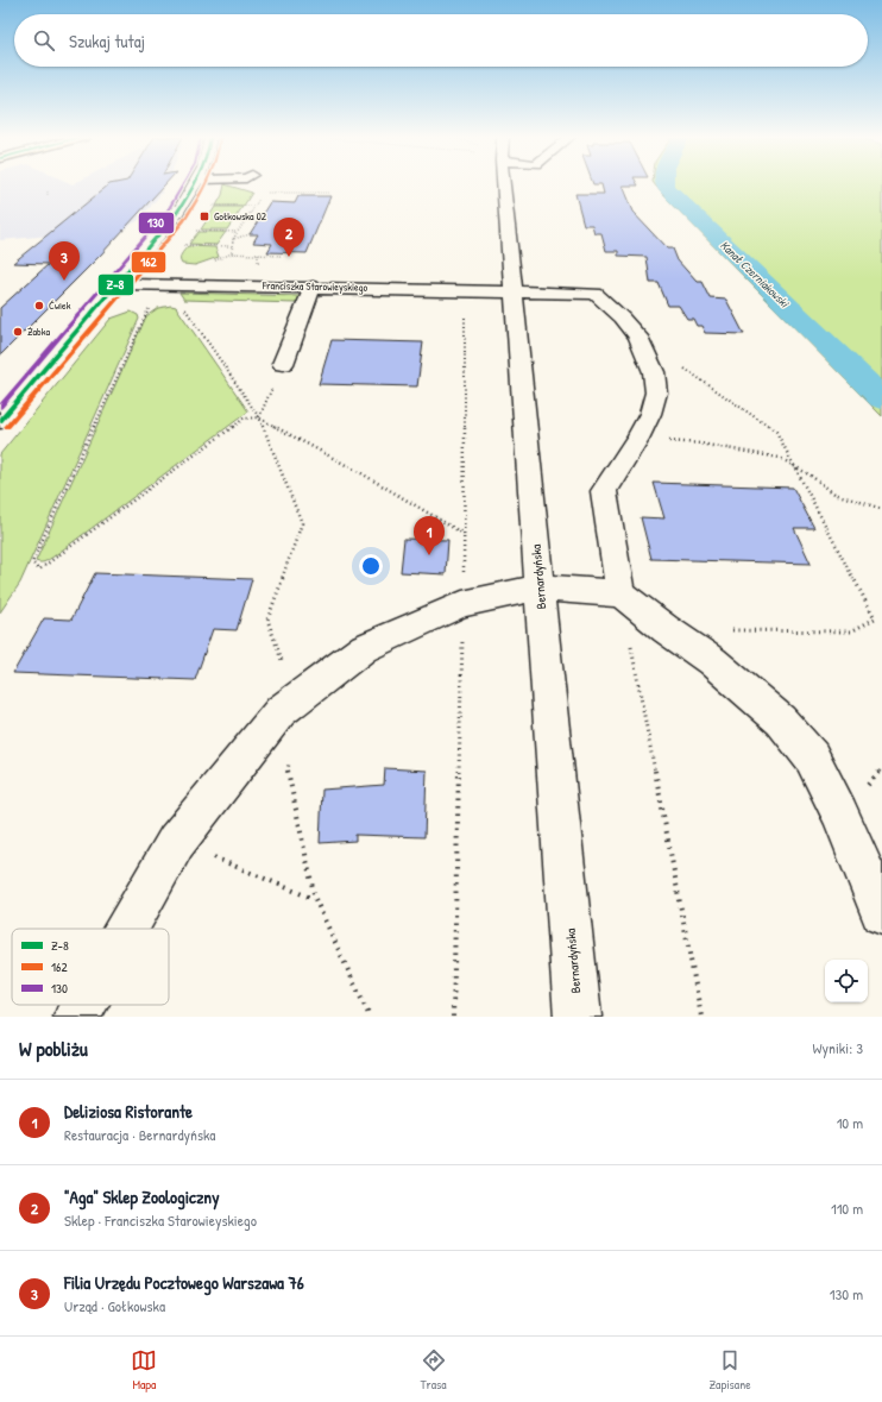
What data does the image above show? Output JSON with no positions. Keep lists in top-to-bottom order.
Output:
{
  "streets": {
    "street": ["Franciszka Starowieyskiego", "Bernardyńska"]
  },
  "crossings": [
    ["Franciszka Starowieyskiego", "Bernardyńska"]
  ],
  "water": ["Kanał Czerniakowski"],
  "places": {
    "transit": ["Gołkowska 02"],
    "other": ["Ćwiek", "Żabka"]
  },
  "lines": ["transit line Z-8", "transit line 162", "transit line 130"],
  "legend": ["Z-8", "162", "130"],
  "page": {
    "search": "Szukaj tutaj",
    "pins": ["2", "3", "1"],
    "heading": ["W pobliżu", "Wyniki: 3"],
    "list": [
      {
        "mark": "1",
        "name": "Deliziosa Ristorante",
        "note": "Restauracja · Bernardyńska",
        "value": "10 m"
      },
      {
        "mark": "2",
        "name": "\"Aga\" Sklep Zoologiczny",
        "note": "Sklep · Franciszka Starowieyskiego",
        "value": "110 m"
      },
      {
        "mark": "3",
        "name": "Filia Urzędu Pocztowego Warszawa 76",
        "note": "Urząd · Gołkowska",
        "value": "130 m"
      }
    ],
    "nav": ["Mapa", "Trasa", "Zapisane"]
  }
}
